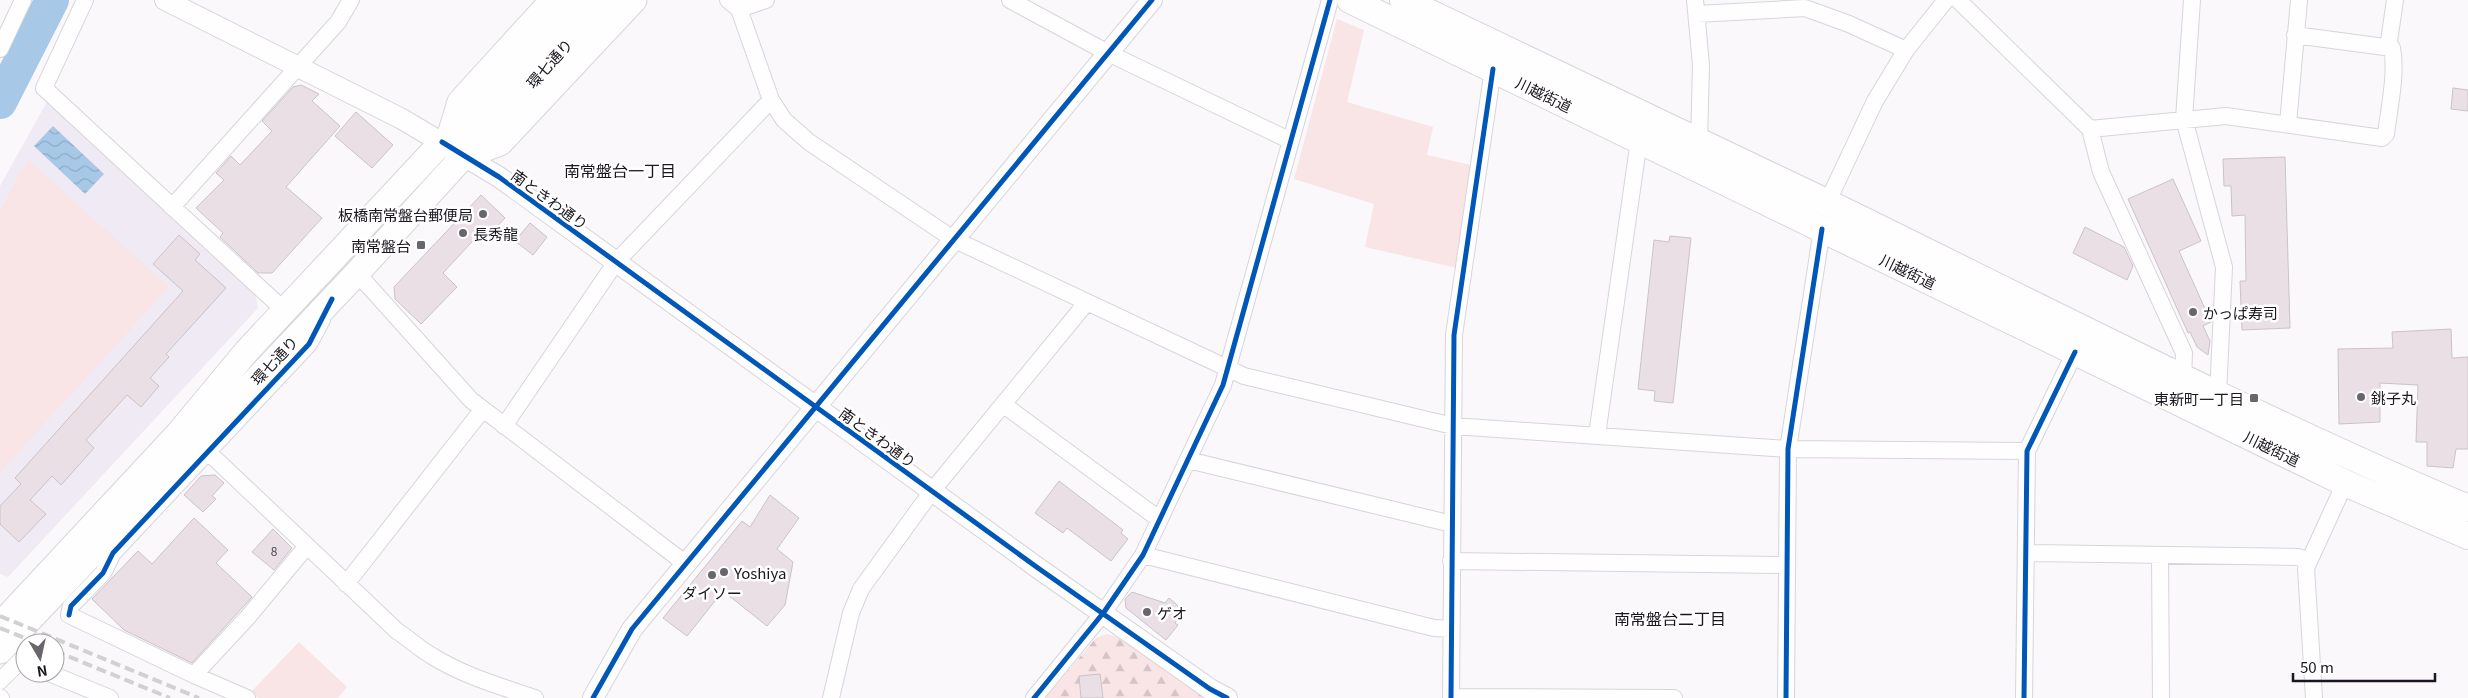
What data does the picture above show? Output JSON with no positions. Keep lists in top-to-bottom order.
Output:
{
  "streets": {
    "highway": ["川越街道"],
    "main road": ["環七通り"],
    "street": ["南ときわ通り"]
  },
  "crossings": [
    ["環七通り", "南ときわ通り"]
  ],
  "districts": ["南常盤台一丁目", "南常盤台二丁目"],
  "places": {
    "other": [
      "板橋南常盤台郵便局",
      "長秀龍",
      "かっぱ寿司",
      "銚子丸",
      "Yoshiya",
      "ダイソー",
      "ゲオ"
    ],
    "transit": ["南常盤台", "東新町一丁目"]
  },
  "house_numbers": ["8"],
  "scale_bar": "50 m",
  "north": "bottom"
}
